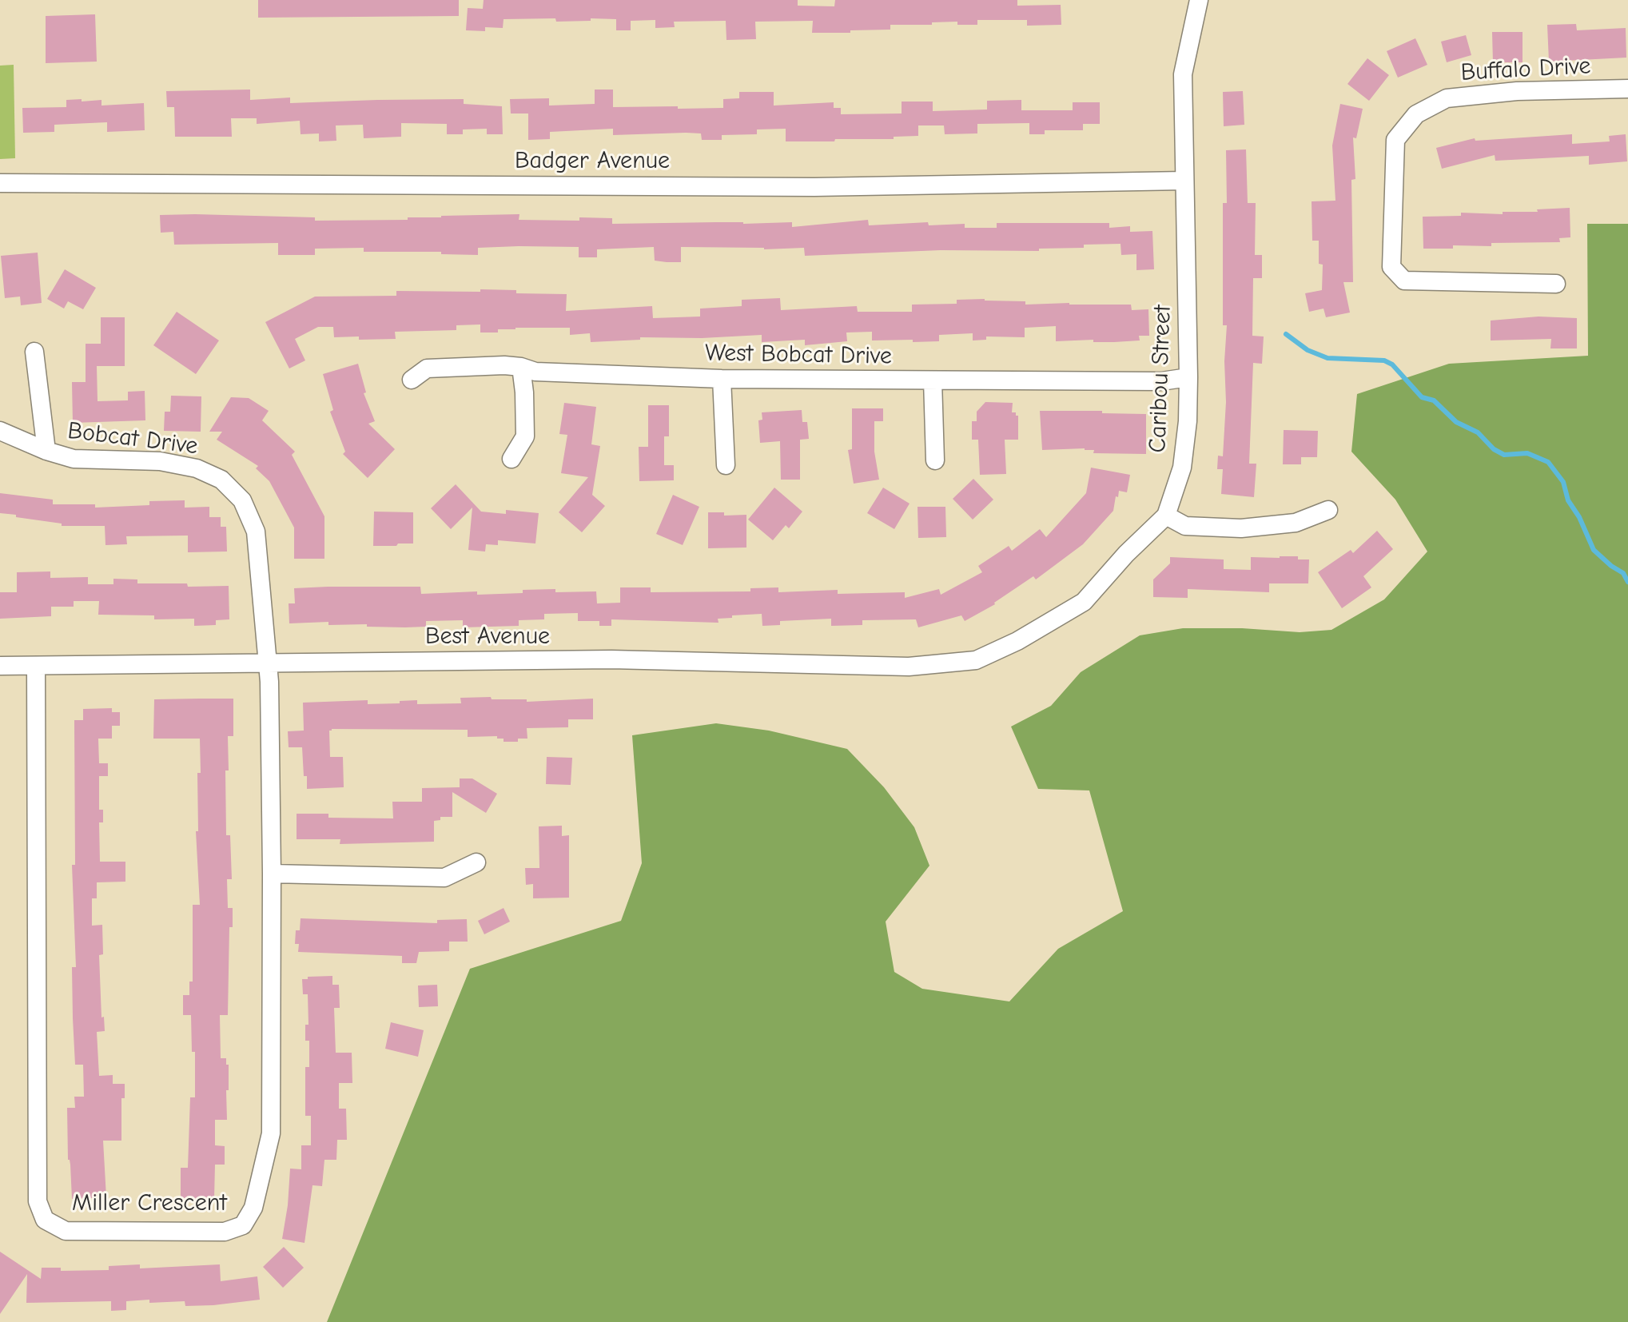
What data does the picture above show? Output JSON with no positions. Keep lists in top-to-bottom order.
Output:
{
  "streets": {
    "street": [
      "Buffalo Drive",
      "Badger Avenue",
      "West Bobcat Drive",
      "Caribou Street",
      "Bobcat Drive",
      "Best Avenue",
      "Miller Crescent"
    ]
  },
  "crossings": [
    ["Badger Avenue", "Caribou Street"],
    ["West Bobcat Drive", "Caribou Street"],
    ["Caribou Street", "Best Avenue"],
    ["Bobcat Drive", "Best Avenue"],
    ["Bobcat Drive", "Miller Crescent"],
    ["Best Avenue", "Miller Crescent"]
  ]
}
